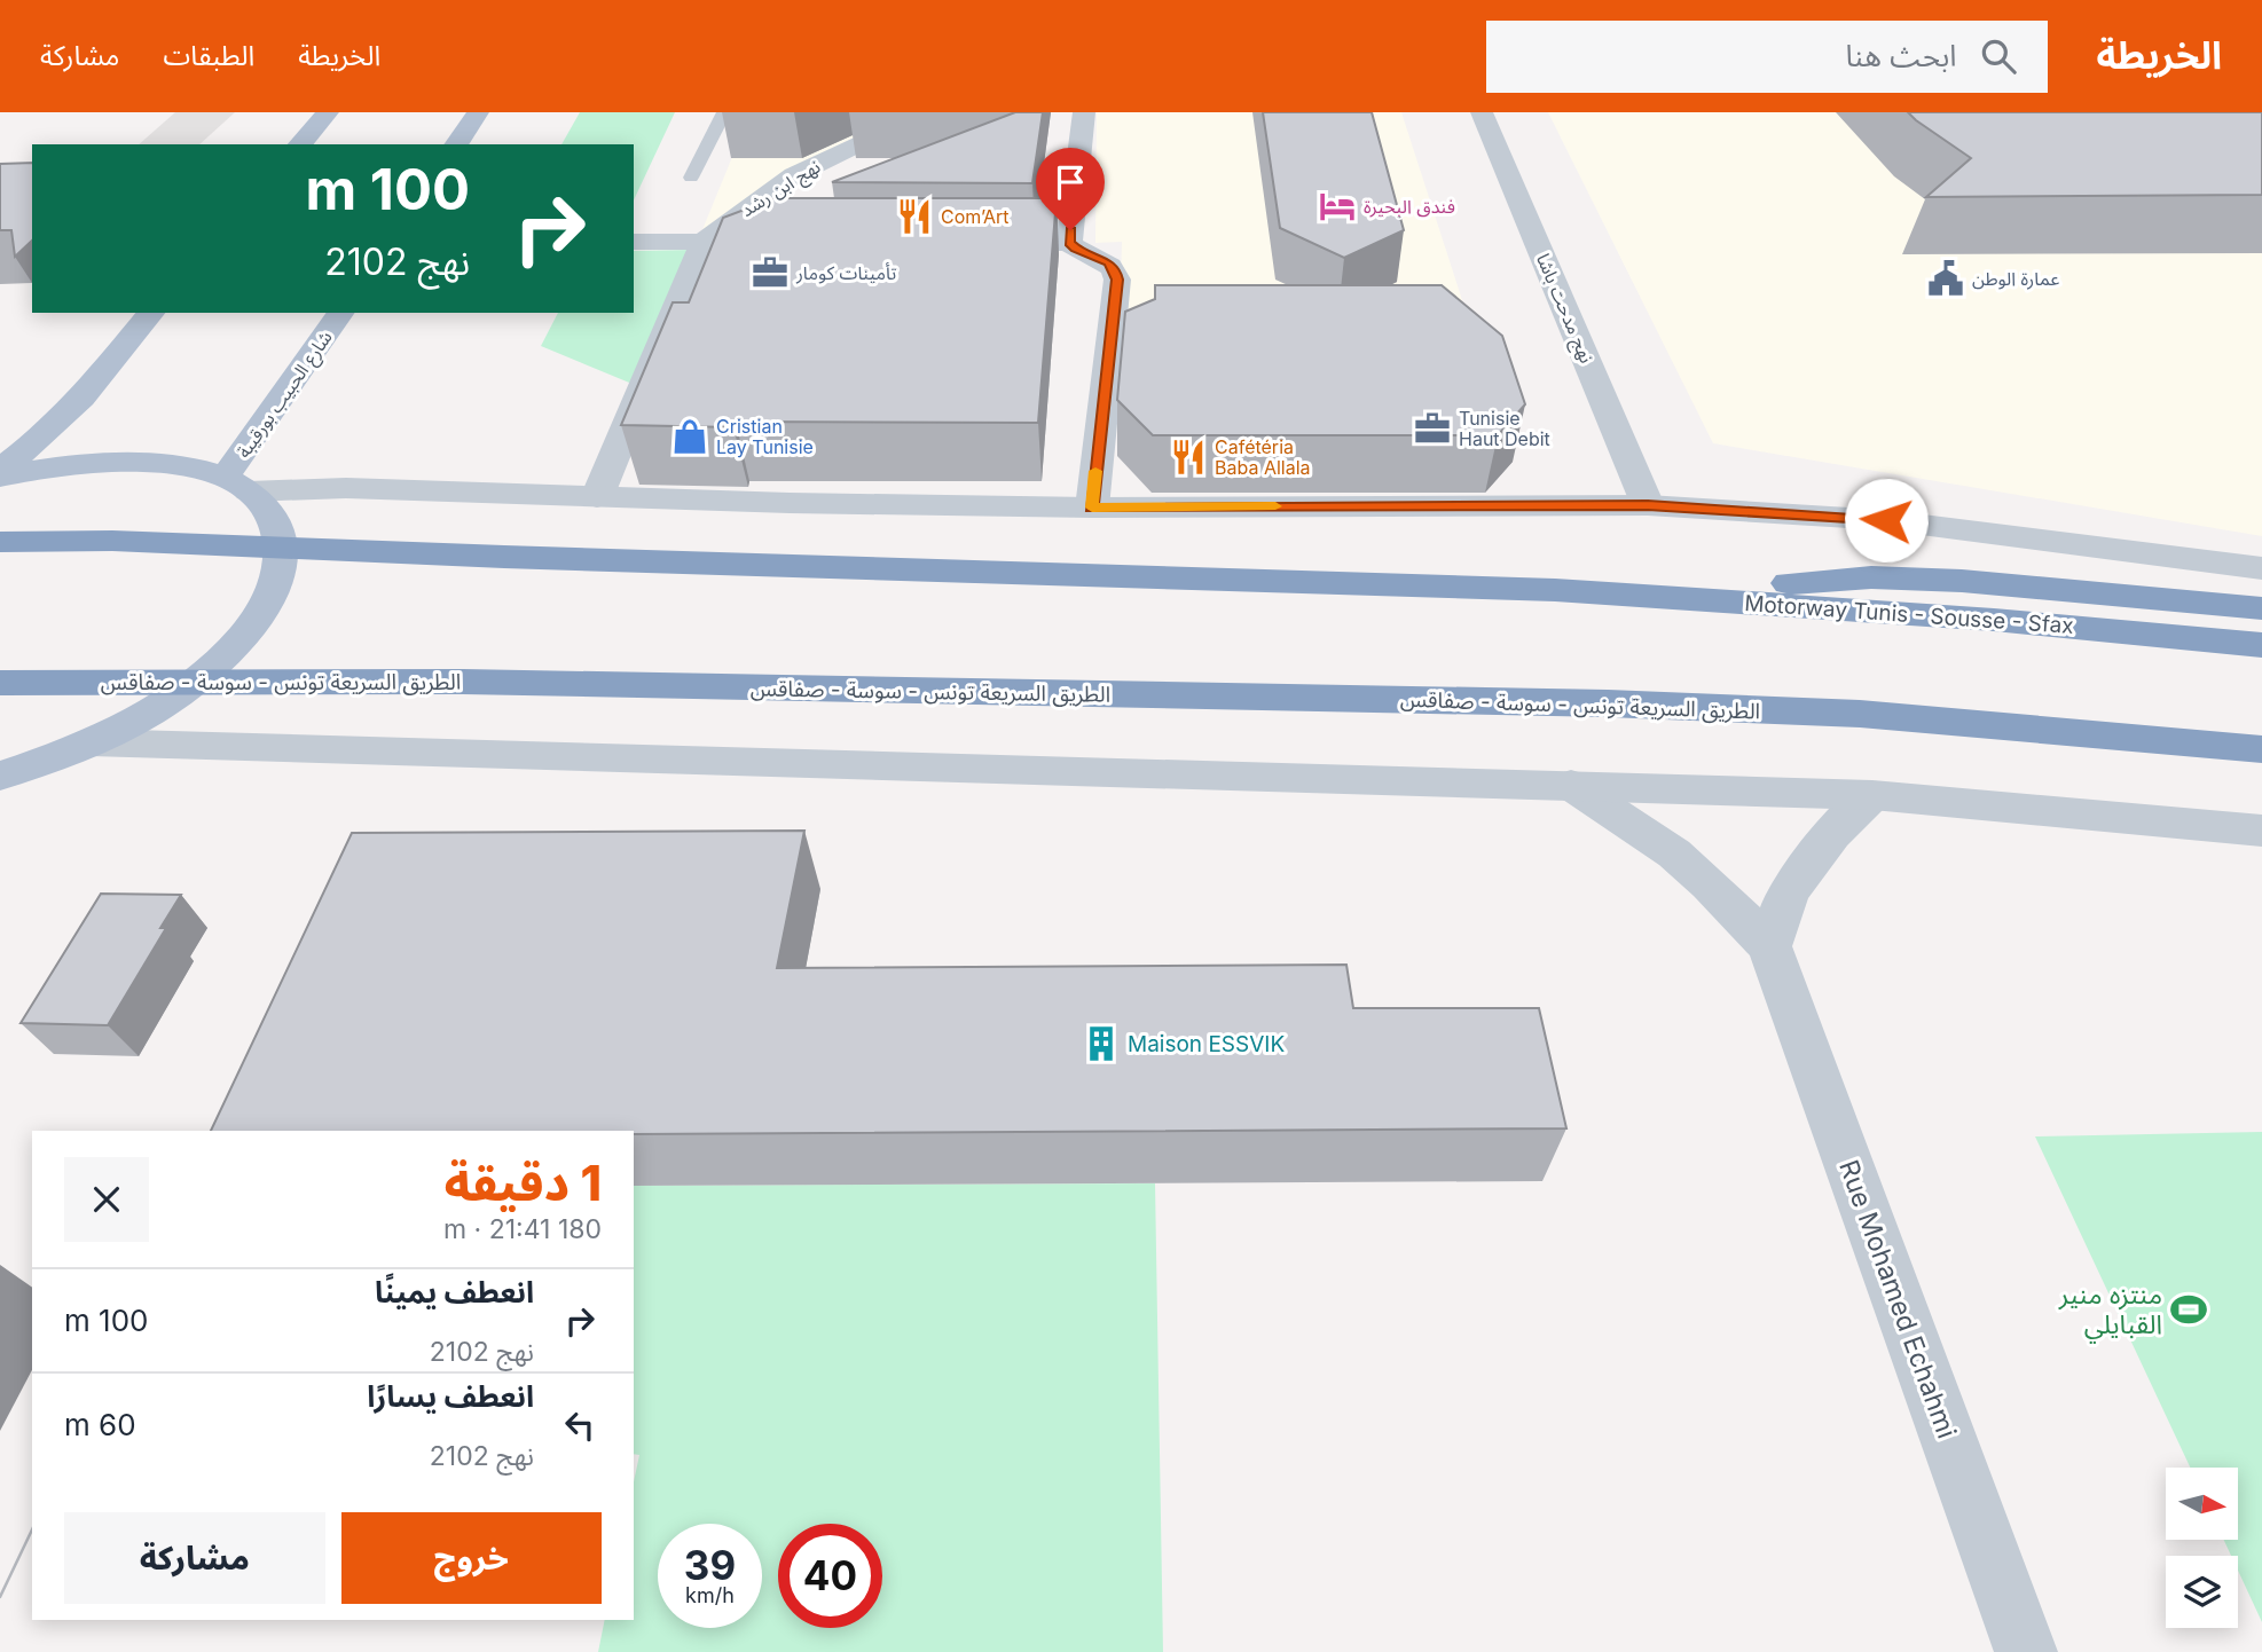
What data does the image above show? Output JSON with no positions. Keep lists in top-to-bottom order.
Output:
{
  "streets": {
    "highway": ["Motorway Tunis - Sousse - Sfax", "الطريق السريعة تونس - سوسة - صفاقس"],
    "main road": ["شارع الحبيب بورقيبة"],
    "street": ["نهج ابن رشد", "نهج مدحت باشا", "Rue Mohamed Echahmi"]
  },
  "places": {
    "hotel": ["فندق البحيرة"],
    "restaurant": ["Com’Art", "Cafétéria Baba Allala"],
    "office": ["تأمينات كومار", "Tunisie Haut Debit"],
    "public building": ["عمارة الوطن"],
    "shop": ["Cristian Lay Tunisie"],
    "building": ["Maison ESSVIK"],
    "sports": ["منتزه منير القبايلي"]
  },
  "north": "right",
  "page": {
    "header": "الخريطة",
    "search": "ابحث هنا",
    "nav": ["الخريطة", "الطبقات", "مشاركة"],
    "turn": ["100 m", "نهج 2102"],
    "heading": ["1 دقيقة", "180 m · 21:41"],
    "list": [
      {
        "name": "انعطف يمينًا",
        "note": "نهج 2102",
        "value": "100 m"
      },
      {
        "name": "انعطف يسارًا",
        "note": "نهج 2102",
        "value": "60 m"
      }
    ],
    "buttons": ["خروج", "مشاركة"],
    "speed": "39 km/h",
    "limit": "40"
  }
}
